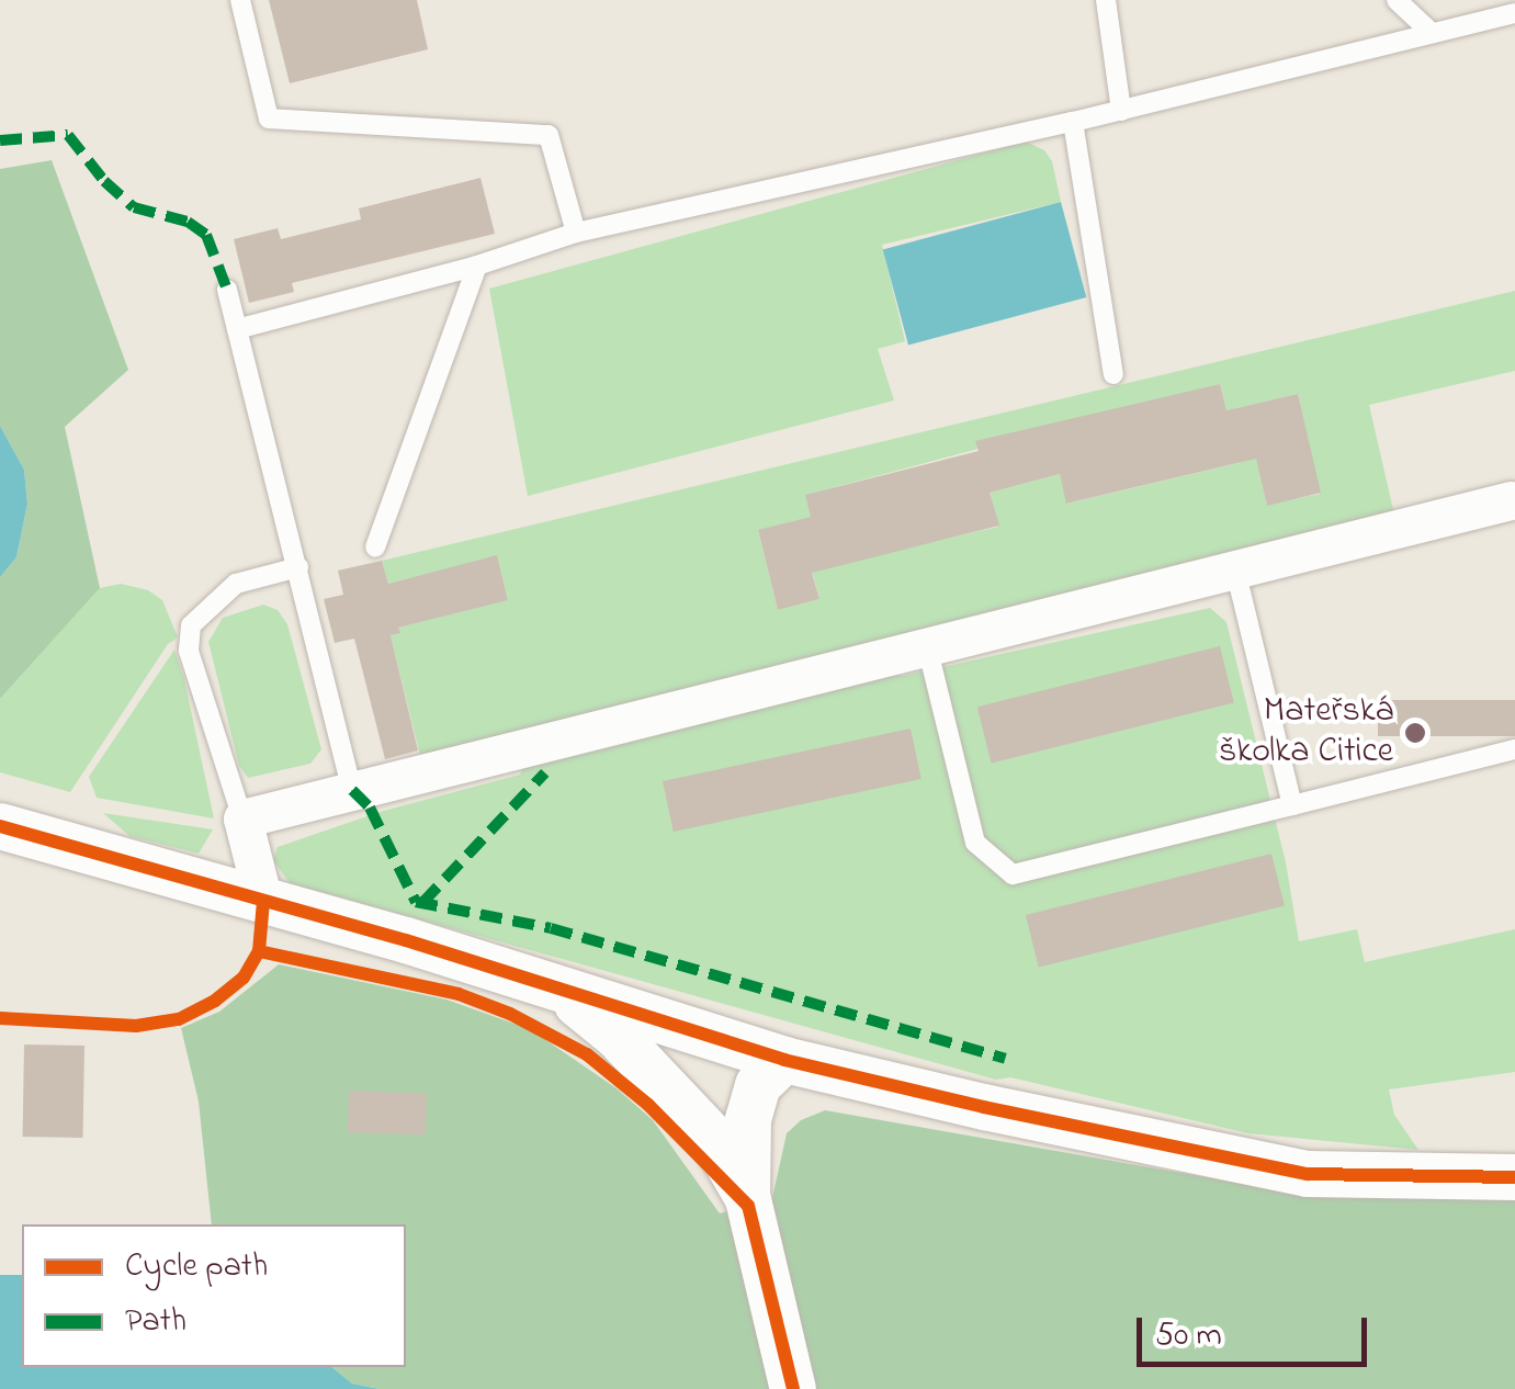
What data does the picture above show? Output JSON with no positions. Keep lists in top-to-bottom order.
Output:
{
  "places": ["Mateřská školka Citice"],
  "legend": ["Cycle path", "Path"],
  "scale_bar": "50 m"
}
